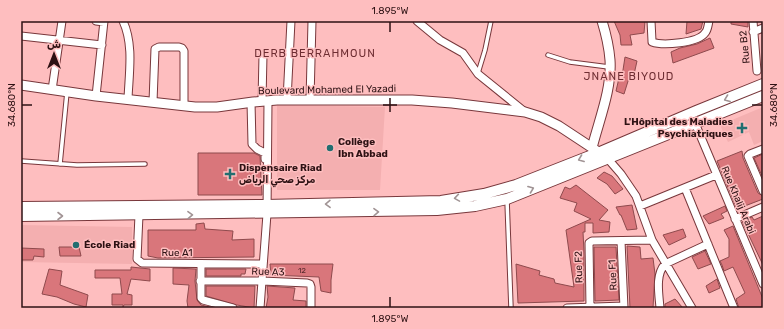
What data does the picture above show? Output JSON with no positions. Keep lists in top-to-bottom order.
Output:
{
  "streets": {
    "street": [
      "Rue B2",
      "Boulevard Mohamed El Yazadi",
      "Rue Khalij Arabi",
      "Rue A1",
      "Rue F2",
      "Rue A3",
      "Rue F1"
    ]
  },
  "crossings": [
    ["Rue F2", "Rue F1"]
  ],
  "districts": ["DERB BERRAHMOUN", "JNANE BIYOUD"],
  "places": {
    "health": ["L'Hôpital des Maladies Psychiatriques", "Dispensaire Riad مركز صحي الرياض"],
    "other": ["Collège Ibn Abbad", "École Riad"]
  },
  "house_numbers": ["12"],
  "north": "top",
  "coordinates": ["1.895°W", "34.680°N"]
}
